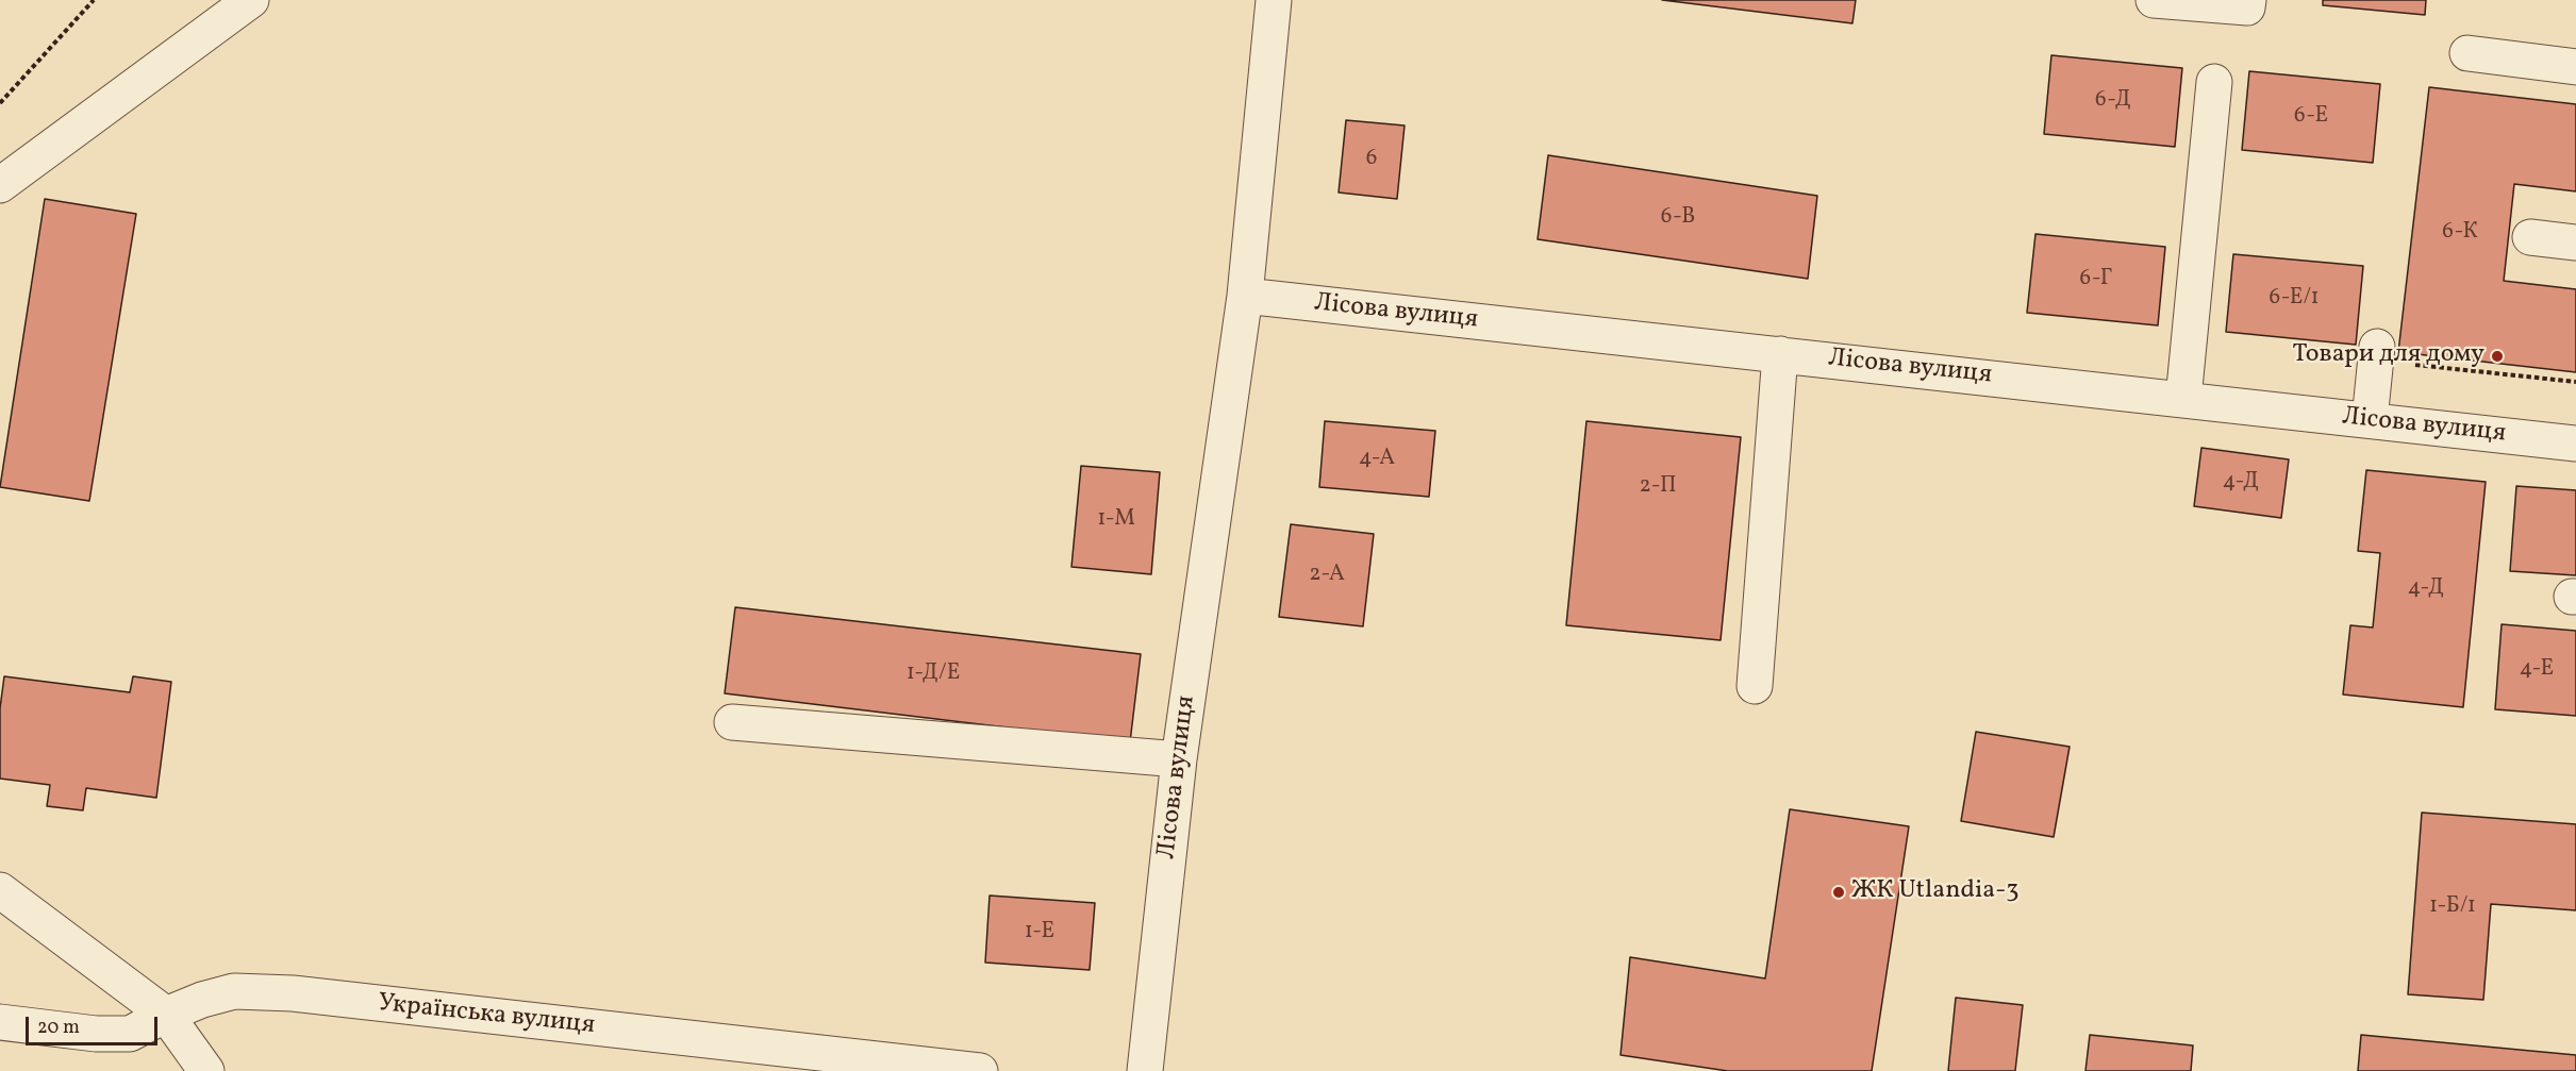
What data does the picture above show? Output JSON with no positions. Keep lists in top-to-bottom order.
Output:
{
  "streets": {
    "street": ["Лісова вулиця", "Українська вулиця"]
  },
  "places": ["Товари для дому", "ЖК Utlandia-3"],
  "house_numbers": [
    "6-Д",
    "6-Е",
    "6",
    "6-В",
    "6-К",
    "6-Г",
    "6-Е/1",
    "4-А",
    "4-Д",
    "2-П",
    "1-М",
    "2-А",
    "4-Д",
    "4-Е",
    "1-Д/Е",
    "1-Б/1",
    "1-Е"
  ],
  "scale_bar": "20 m"
}
